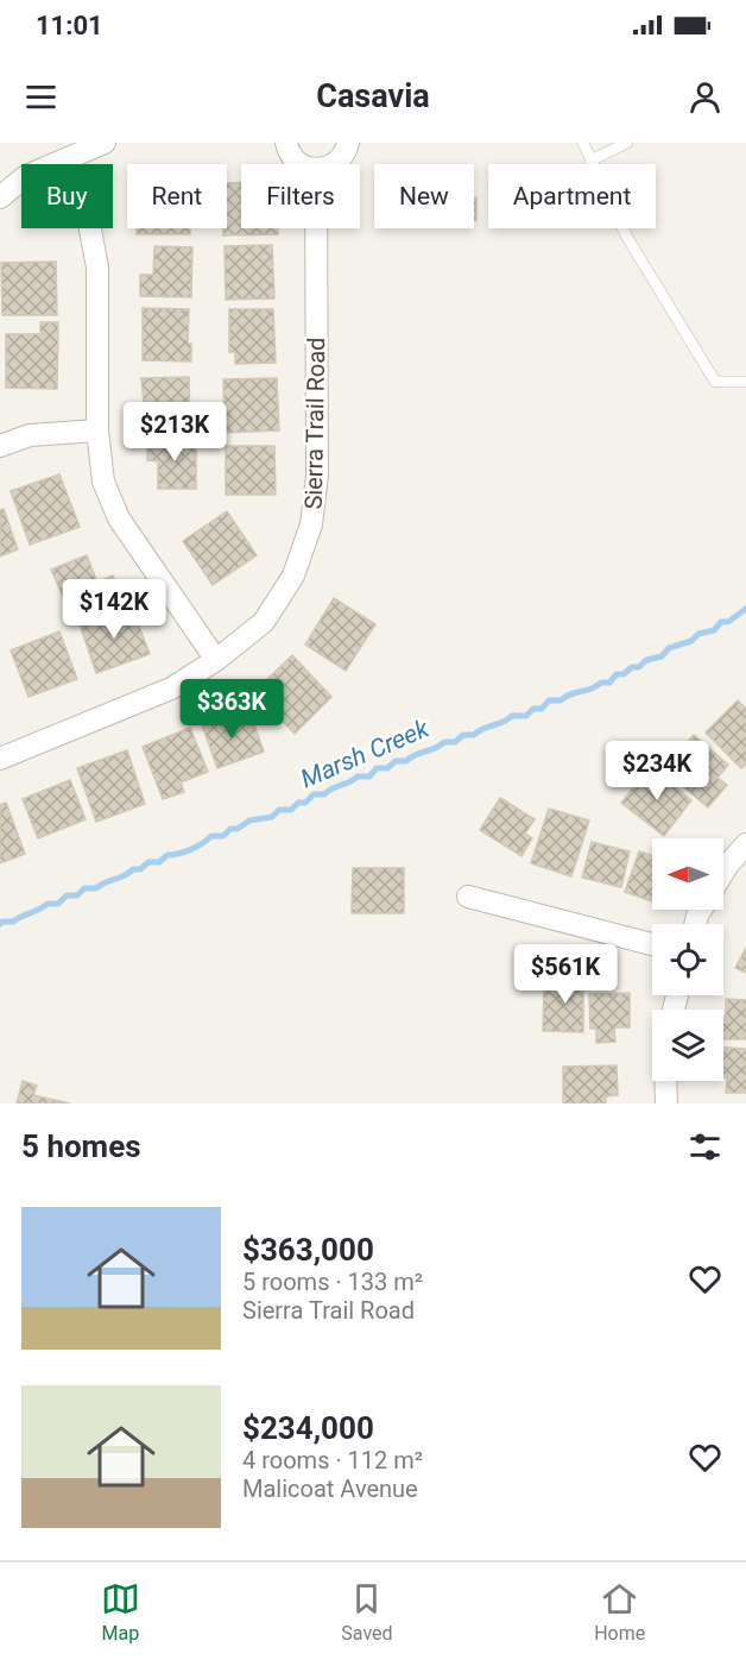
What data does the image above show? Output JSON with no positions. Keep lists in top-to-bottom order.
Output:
{
  "streets": {
    "street": ["Sierra Trail Road"]
  },
  "water": ["Marsh Creek"],
  "north": "left",
  "page": {
    "status": "11:01",
    "header": "Casavia",
    "chip": [
      "Buy",
      "Rent",
      "Filters",
      "New",
      "Apartment"
    ],
    "price": [
      "$213K",
      "$142K",
      "$363K",
      "$234K",
      "$561K"
    ],
    "heading": "5 homes",
    "list": [
      {
        "name": "$363,000",
        "note": "5 rooms · 133 m² · Sierra Trail Road"
      },
      {
        "name": "$234,000",
        "note": "4 rooms · 112 m² · Malicoat Avenue"
      }
    ],
    "tabs": ["Map", "Saved", "Home"]
  }
}
